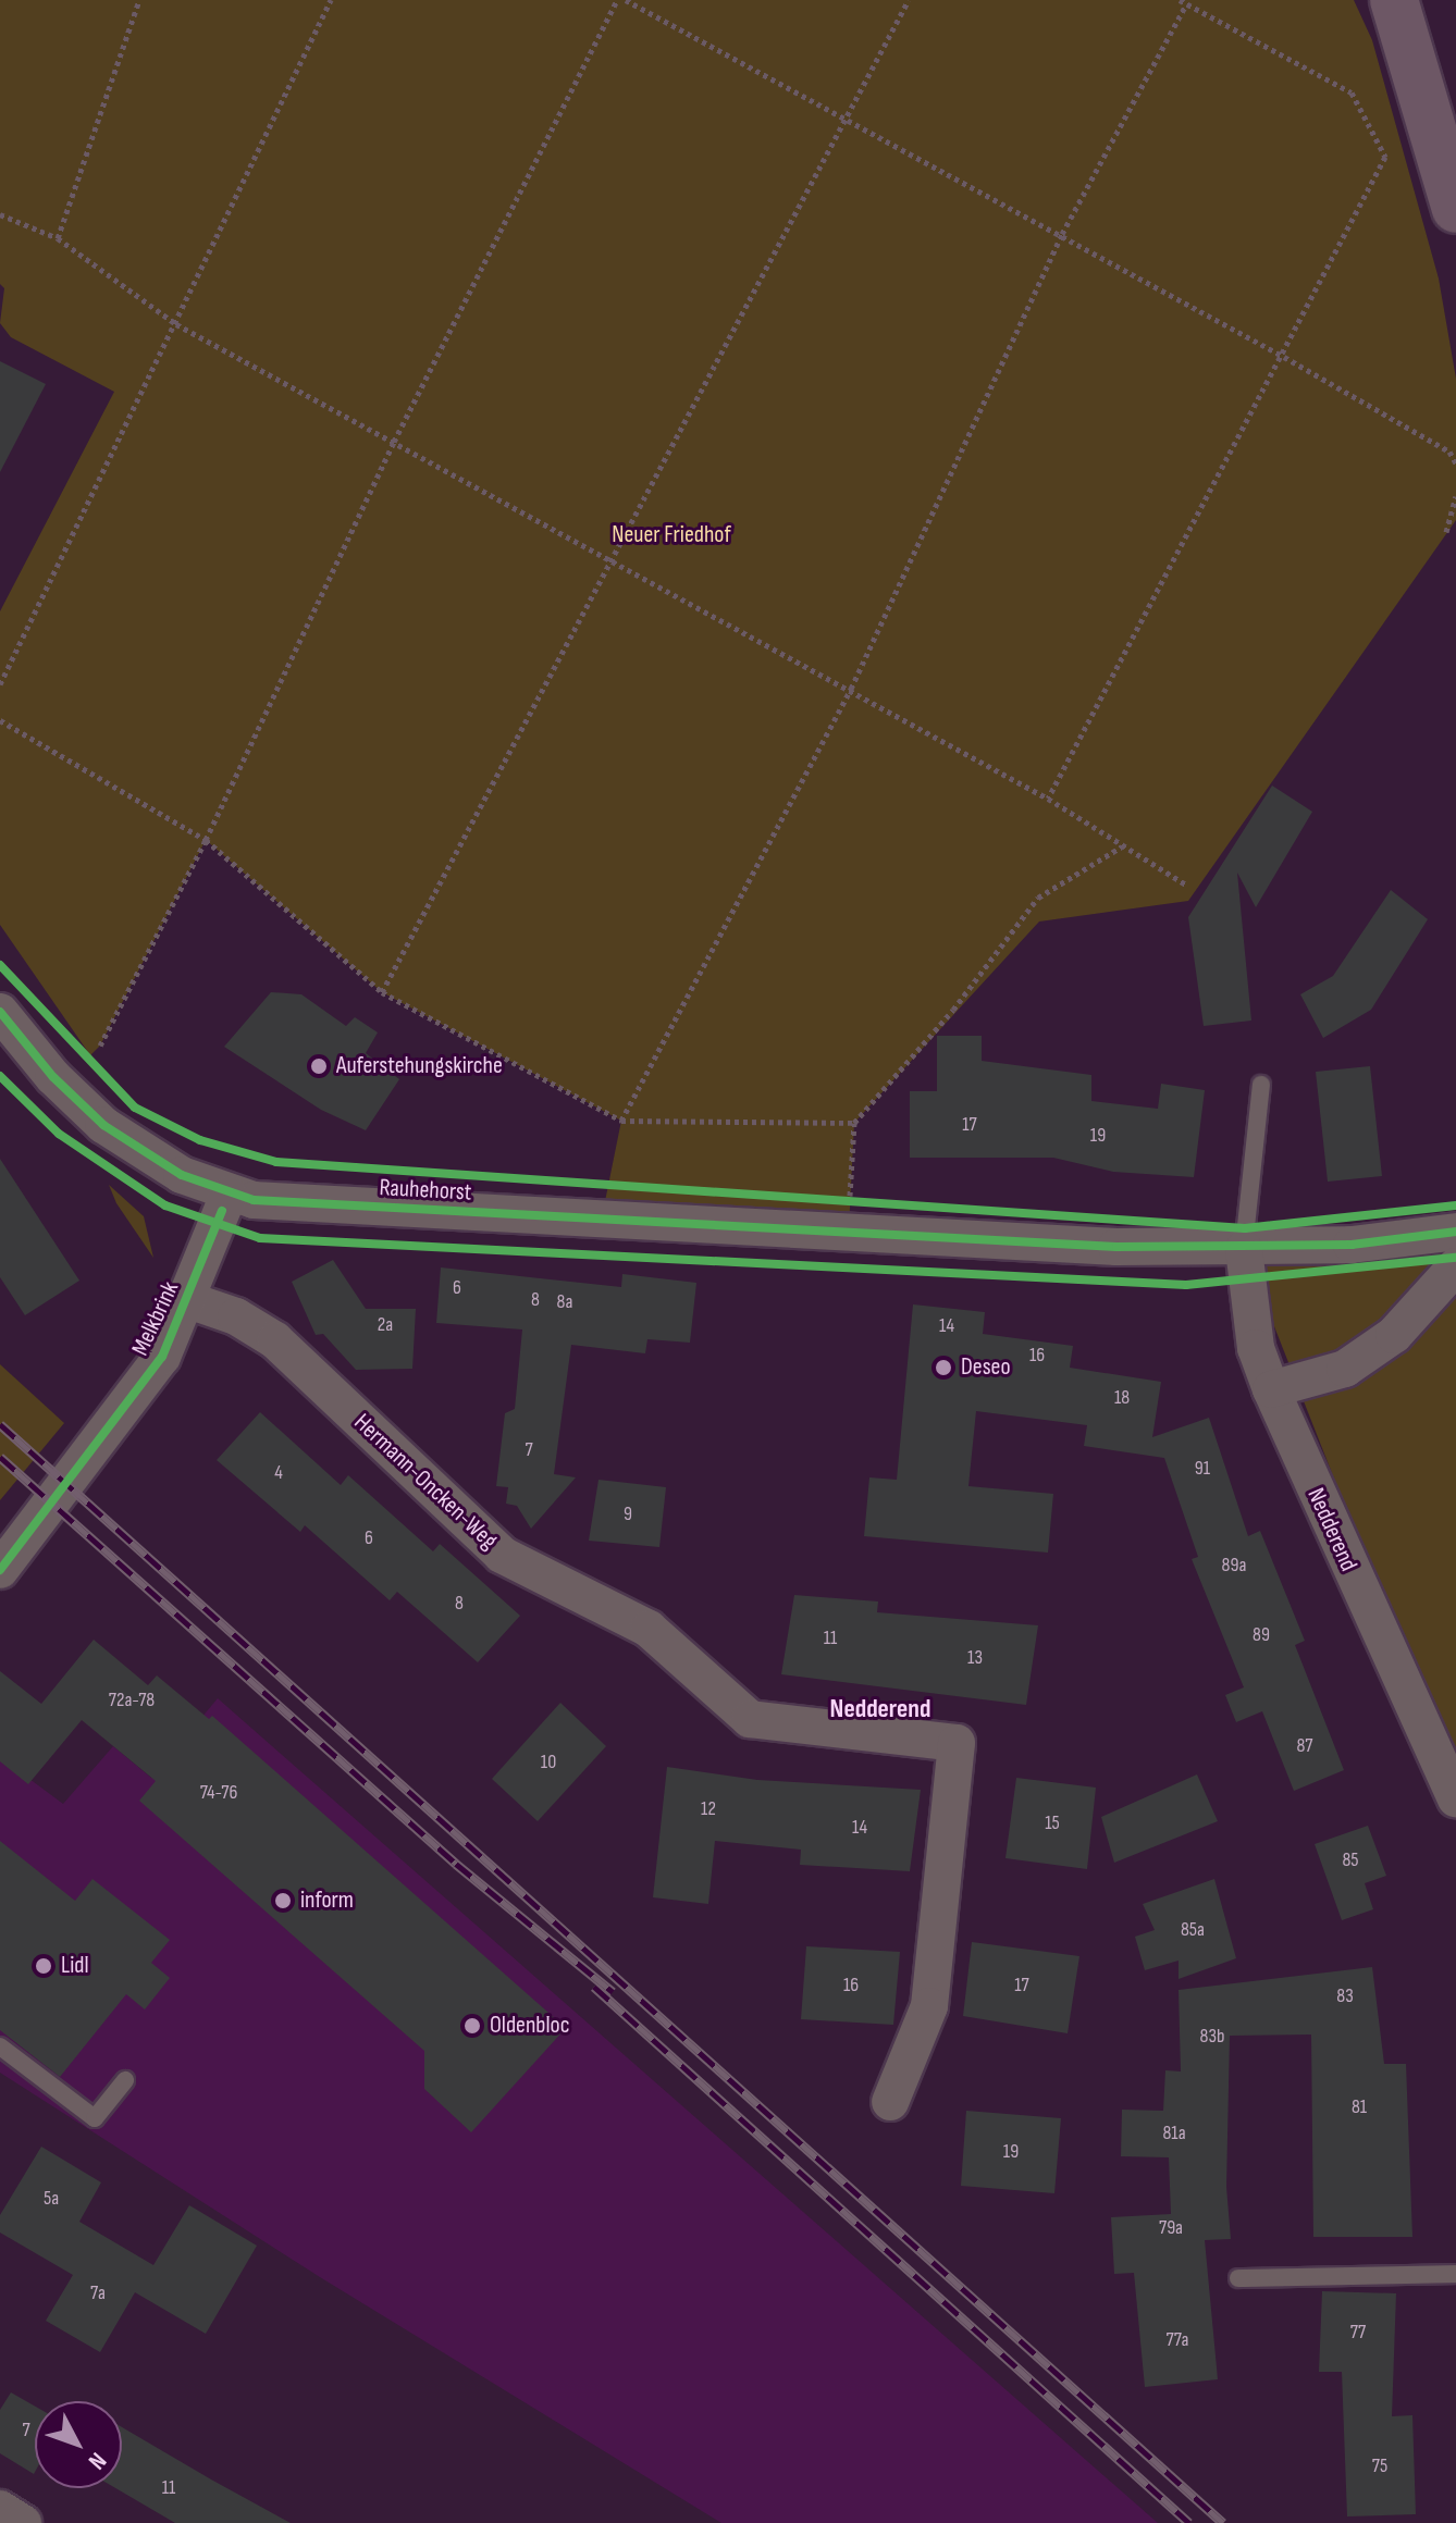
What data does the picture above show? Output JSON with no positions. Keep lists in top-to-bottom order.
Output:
{
  "streets": {
    "street": [
      "Rauhehorst",
      "Melkbrink",
      "Hermann-Oncken-Weg",
      "Nedderend"
    ]
  },
  "crossings": [
    ["Rauhehorst", "Melkbrink"],
    ["Rauhehorst", "Nedderend"],
    ["Melkbrink", "Hermann-Oncken-Weg"]
  ],
  "districts": ["Nedderend"],
  "parks": ["Neuer Friedhof"],
  "places": [
    "Auferstehungskirche",
    "Deseo",
    "inform",
    "Lidl",
    "Oldenbloc"
  ],
  "house_numbers": [
    "17",
    "19",
    "6",
    "8",
    "8a",
    "2a",
    "14",
    "16",
    "18",
    "7",
    "91",
    "4",
    "9",
    "6",
    "89a",
    "8",
    "89",
    "11",
    "13",
    "72a-78",
    "87",
    "10",
    "74-76",
    "12",
    "15",
    "14",
    "85",
    "85a",
    "16",
    "17",
    "83",
    "83b",
    "81",
    "81a",
    "19",
    "5a",
    "79a",
    "7a",
    "77",
    "77a",
    "7",
    "75",
    "11"
  ],
  "north": "bottom right"
}
